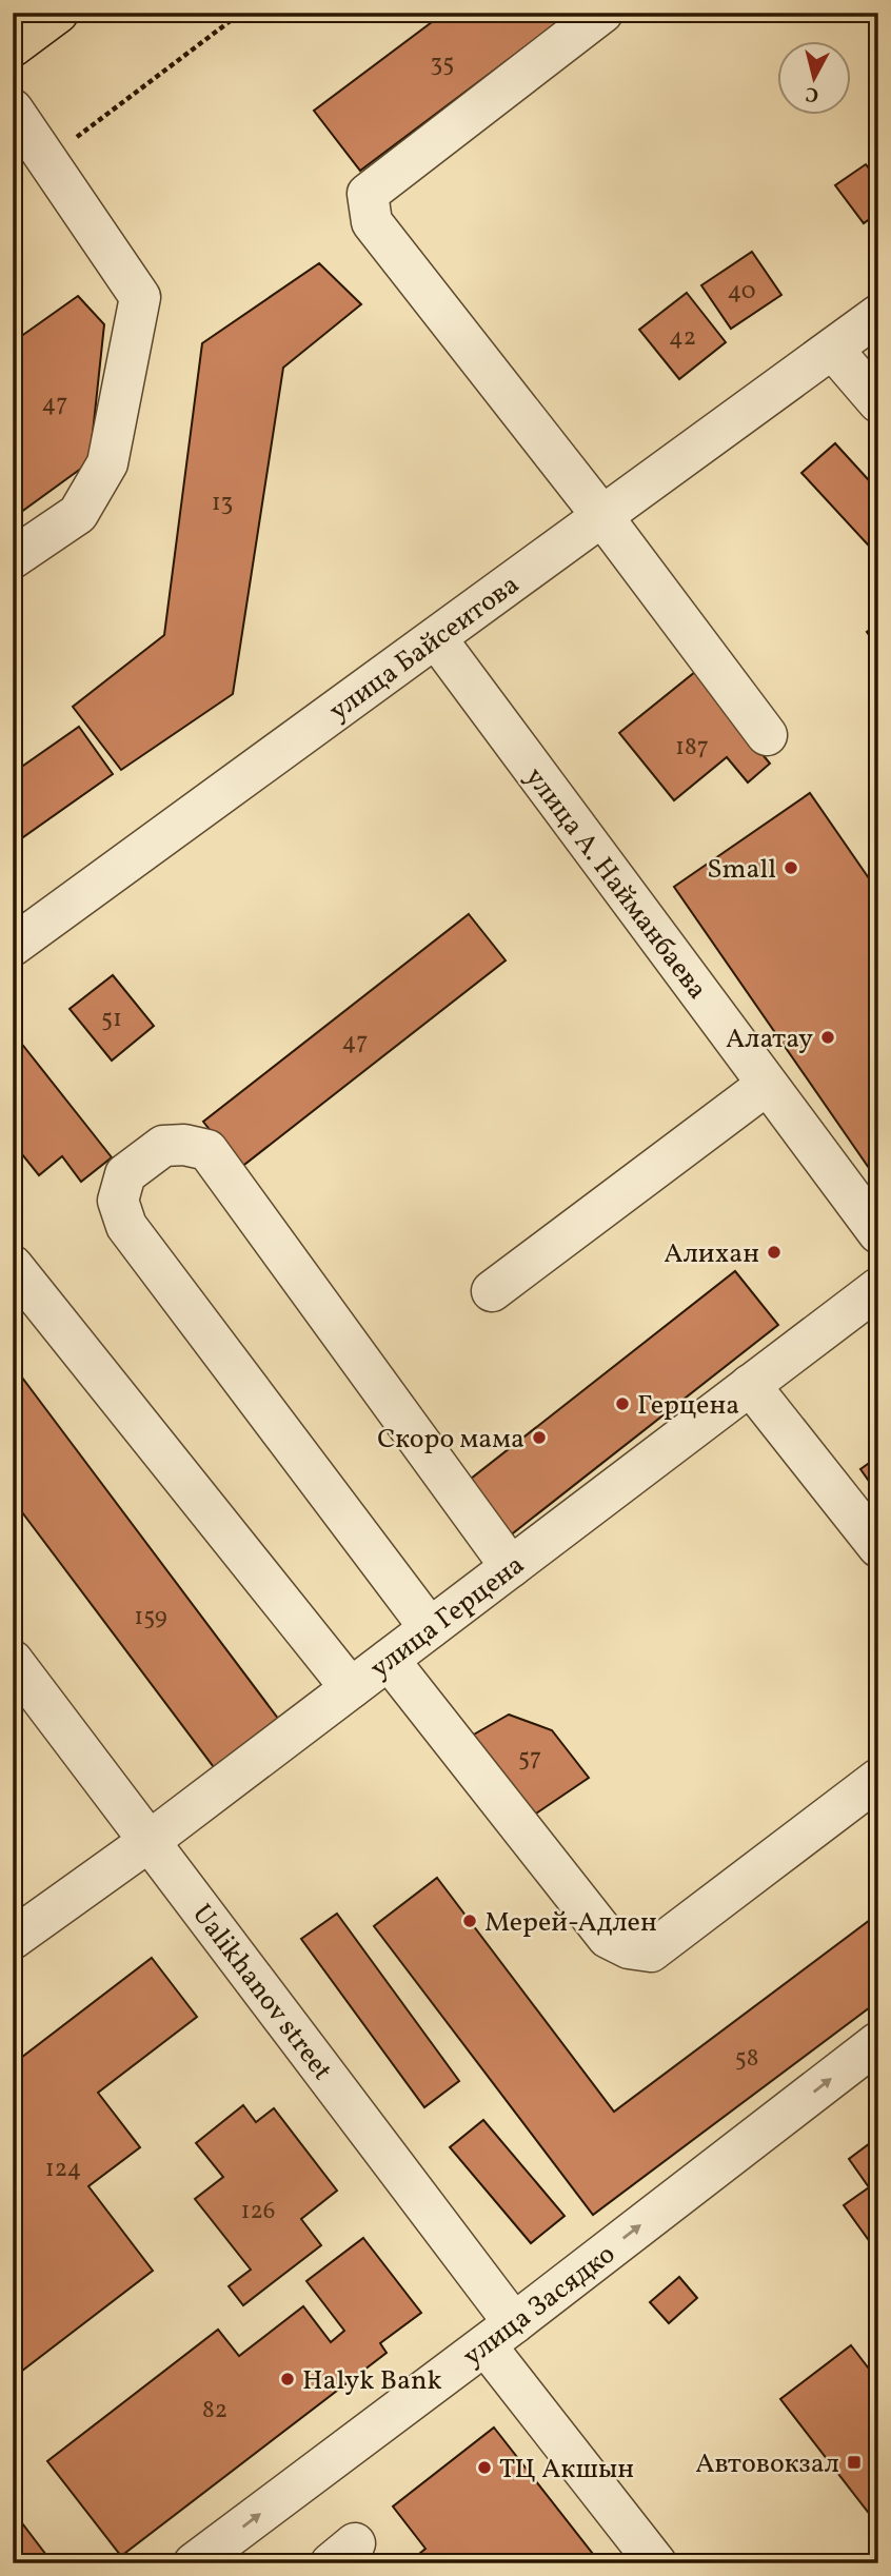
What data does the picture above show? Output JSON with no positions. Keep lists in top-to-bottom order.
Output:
{
  "streets": {
    "street": [
      "улица Байсеитова",
      "улица А. Найманбаева",
      "улица Герцена",
      "Ualikhanov street",
      "улица Засядко"
    ]
  },
  "crossings": [
    ["улица Байсеитова", "улица А. Найманбаева"],
    ["улица Герцена", "Ualikhanov street"],
    ["Ualikhanov street", "улица Засядко"]
  ],
  "one_way": ["улица Засядко"],
  "places": {
    "other": [
      "Small",
      "Алатау",
      "Алихан",
      "Герцена",
      "Скоро мама",
      "Мерей-Адлен",
      "Halyk Bank",
      "ТЦ Акшын"
    ],
    "transit": ["Автовокзал"]
  },
  "house_numbers": [
    "35",
    "40",
    "42",
    "47",
    "13",
    "187",
    "51",
    "47",
    "159",
    "57",
    "58",
    "124",
    "126",
    "82"
  ],
  "north": "bottom"
}
